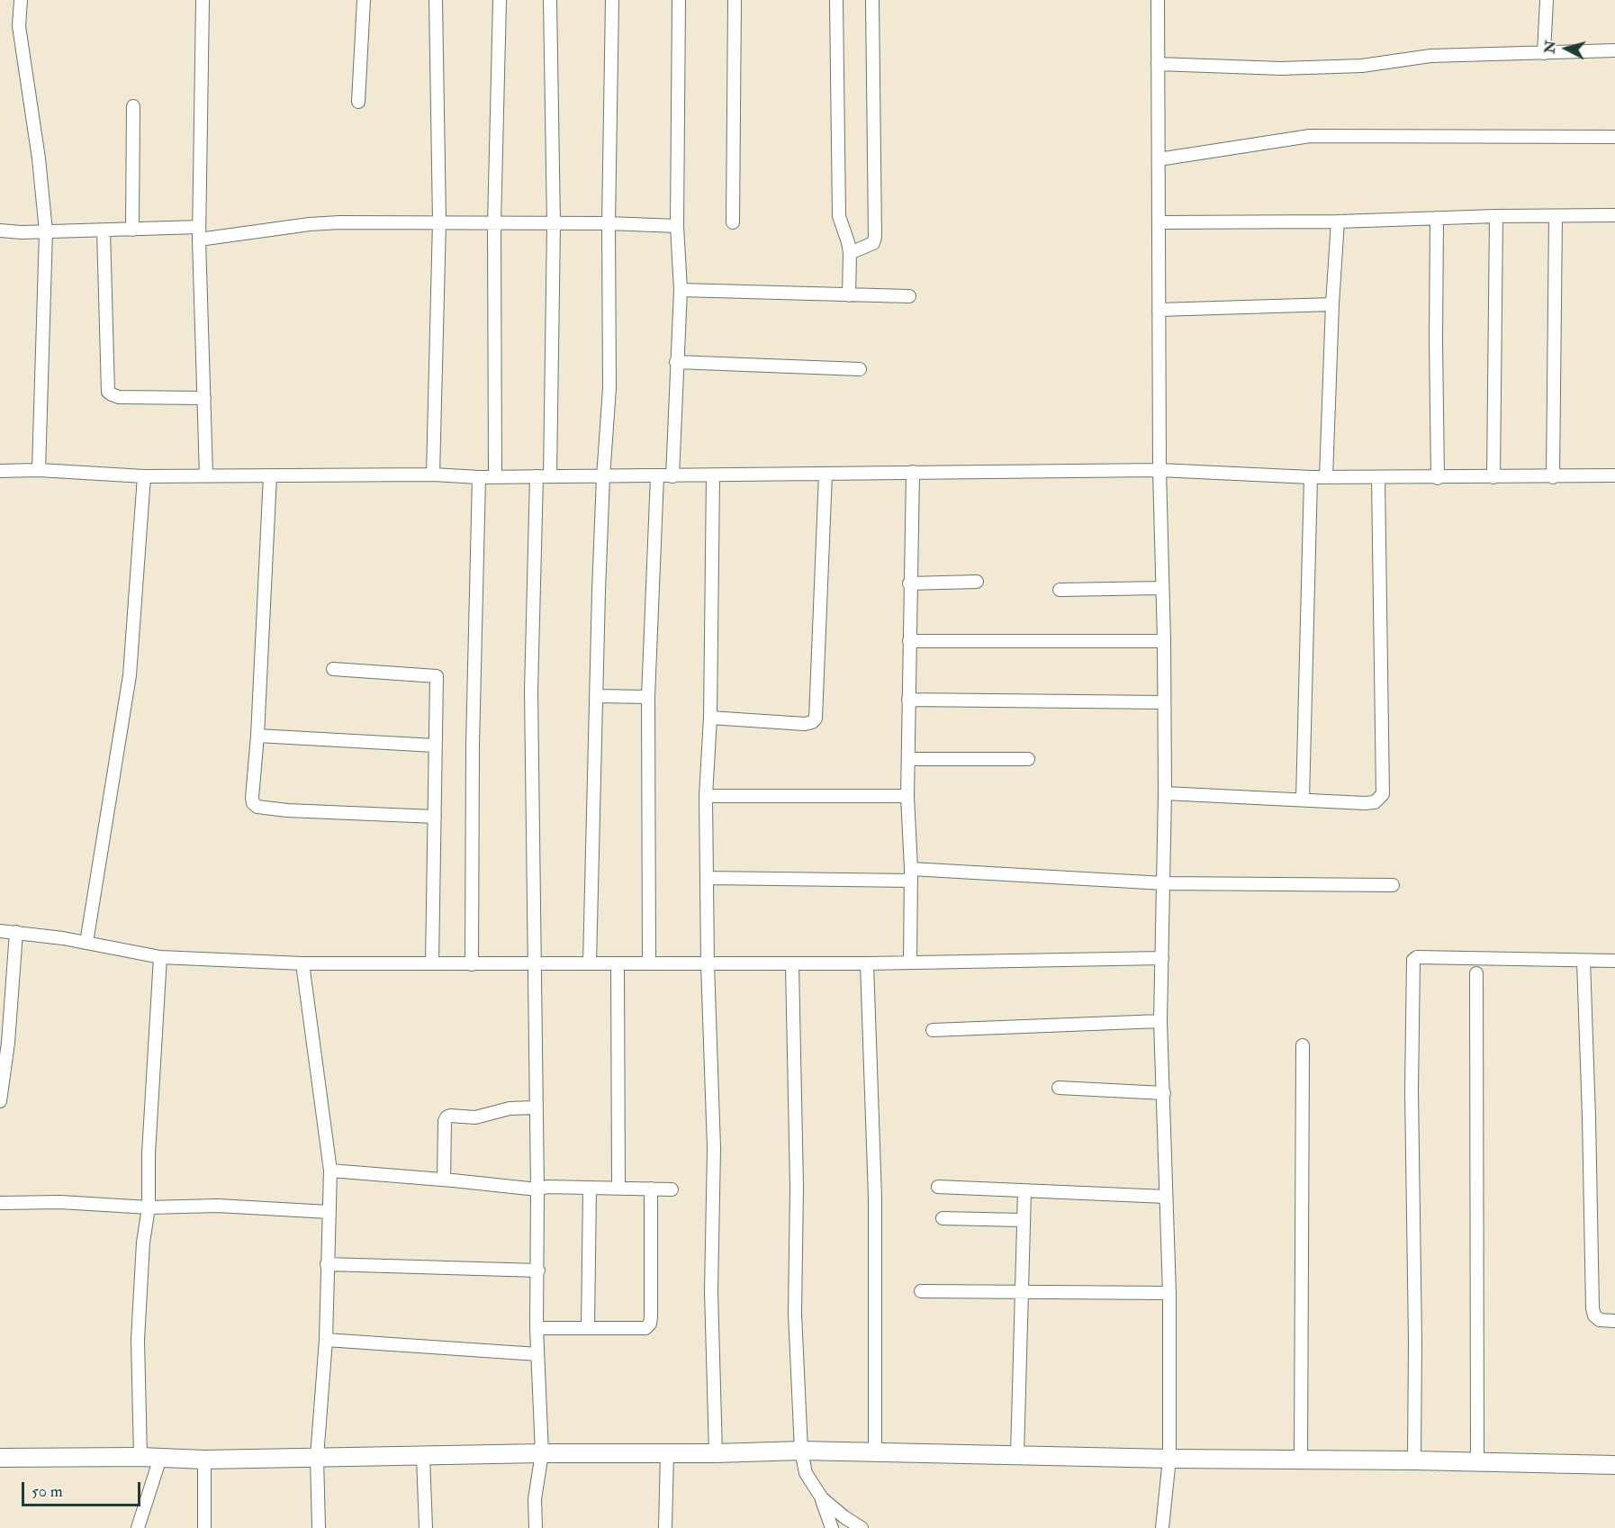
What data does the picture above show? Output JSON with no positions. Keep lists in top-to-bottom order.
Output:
{
  "scale_bar": "50 m",
  "north": "left"
}
